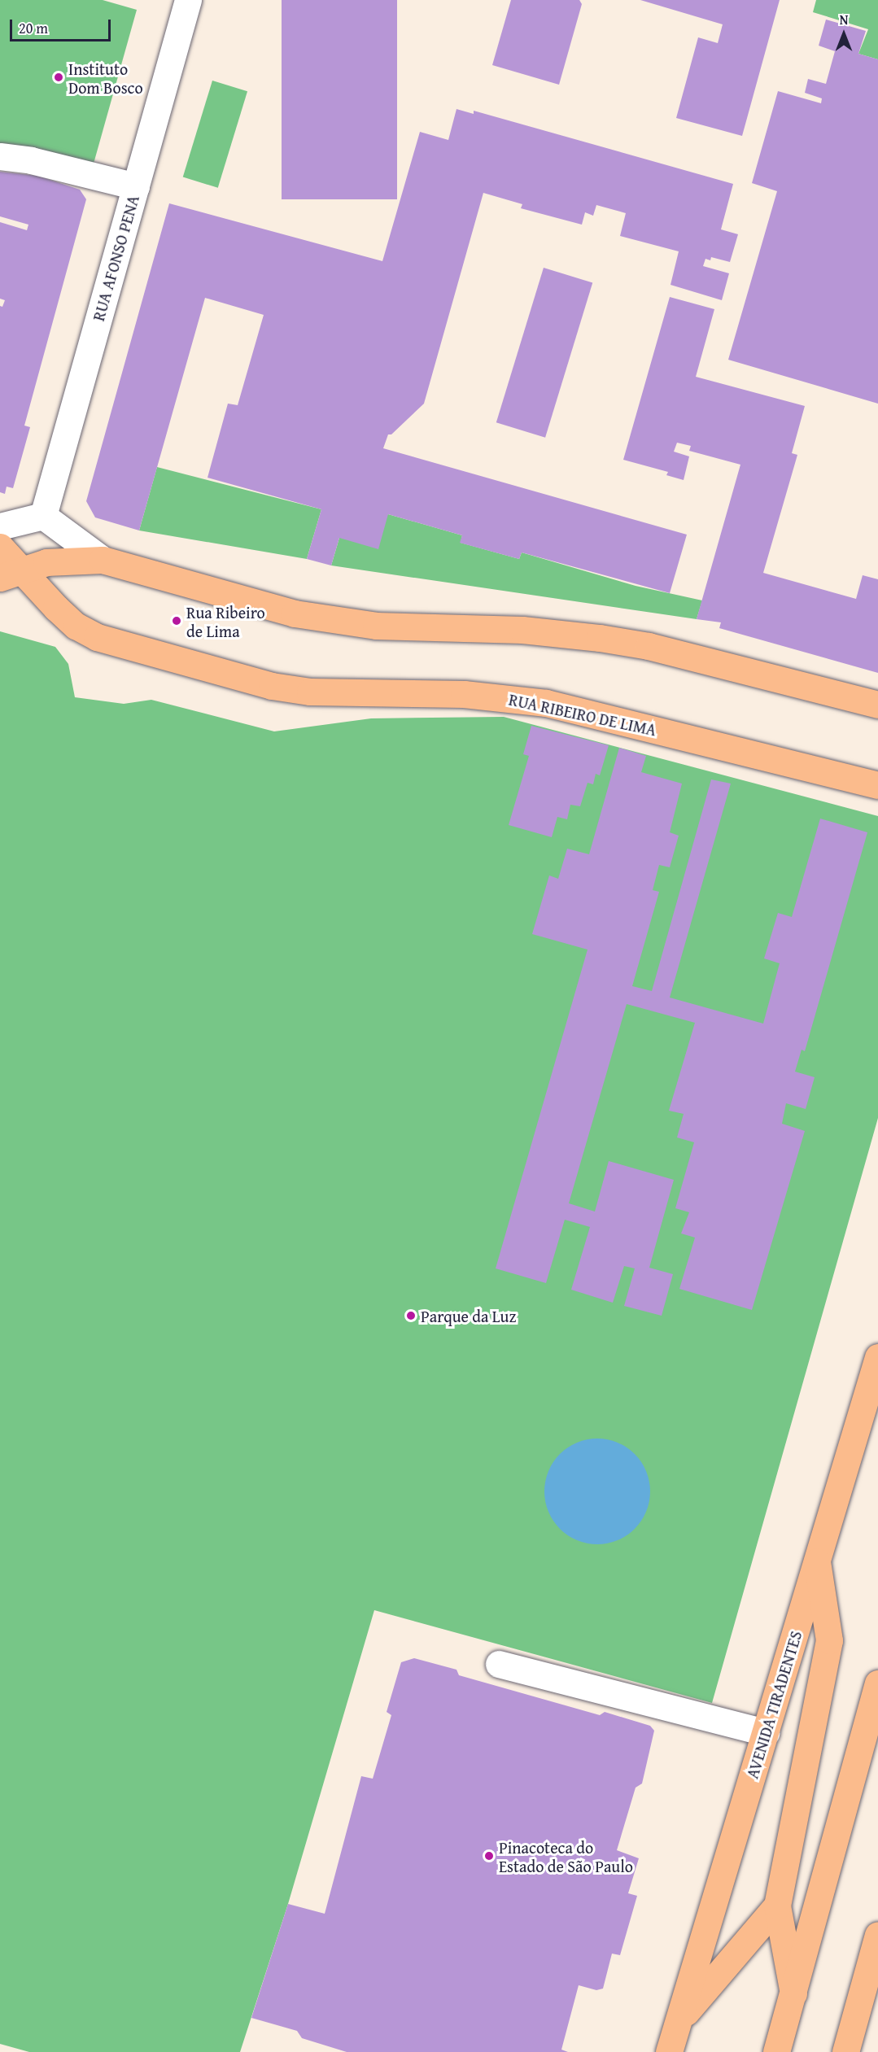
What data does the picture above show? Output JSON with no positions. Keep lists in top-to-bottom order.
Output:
{
  "streets": {
    "main road": ["RUA RIBEIRO DE LIMA", "AVENIDA TIRADENTES"],
    "street": ["RUA AFONSO PENA"]
  },
  "places": [
    "Instituto Dom Bosco",
    "Rua Ribeiro de Lima",
    "Parque da Luz",
    "Pinacoteca do Estado de São Paulo"
  ],
  "scale_bar": "20 m",
  "north": "top"
}
